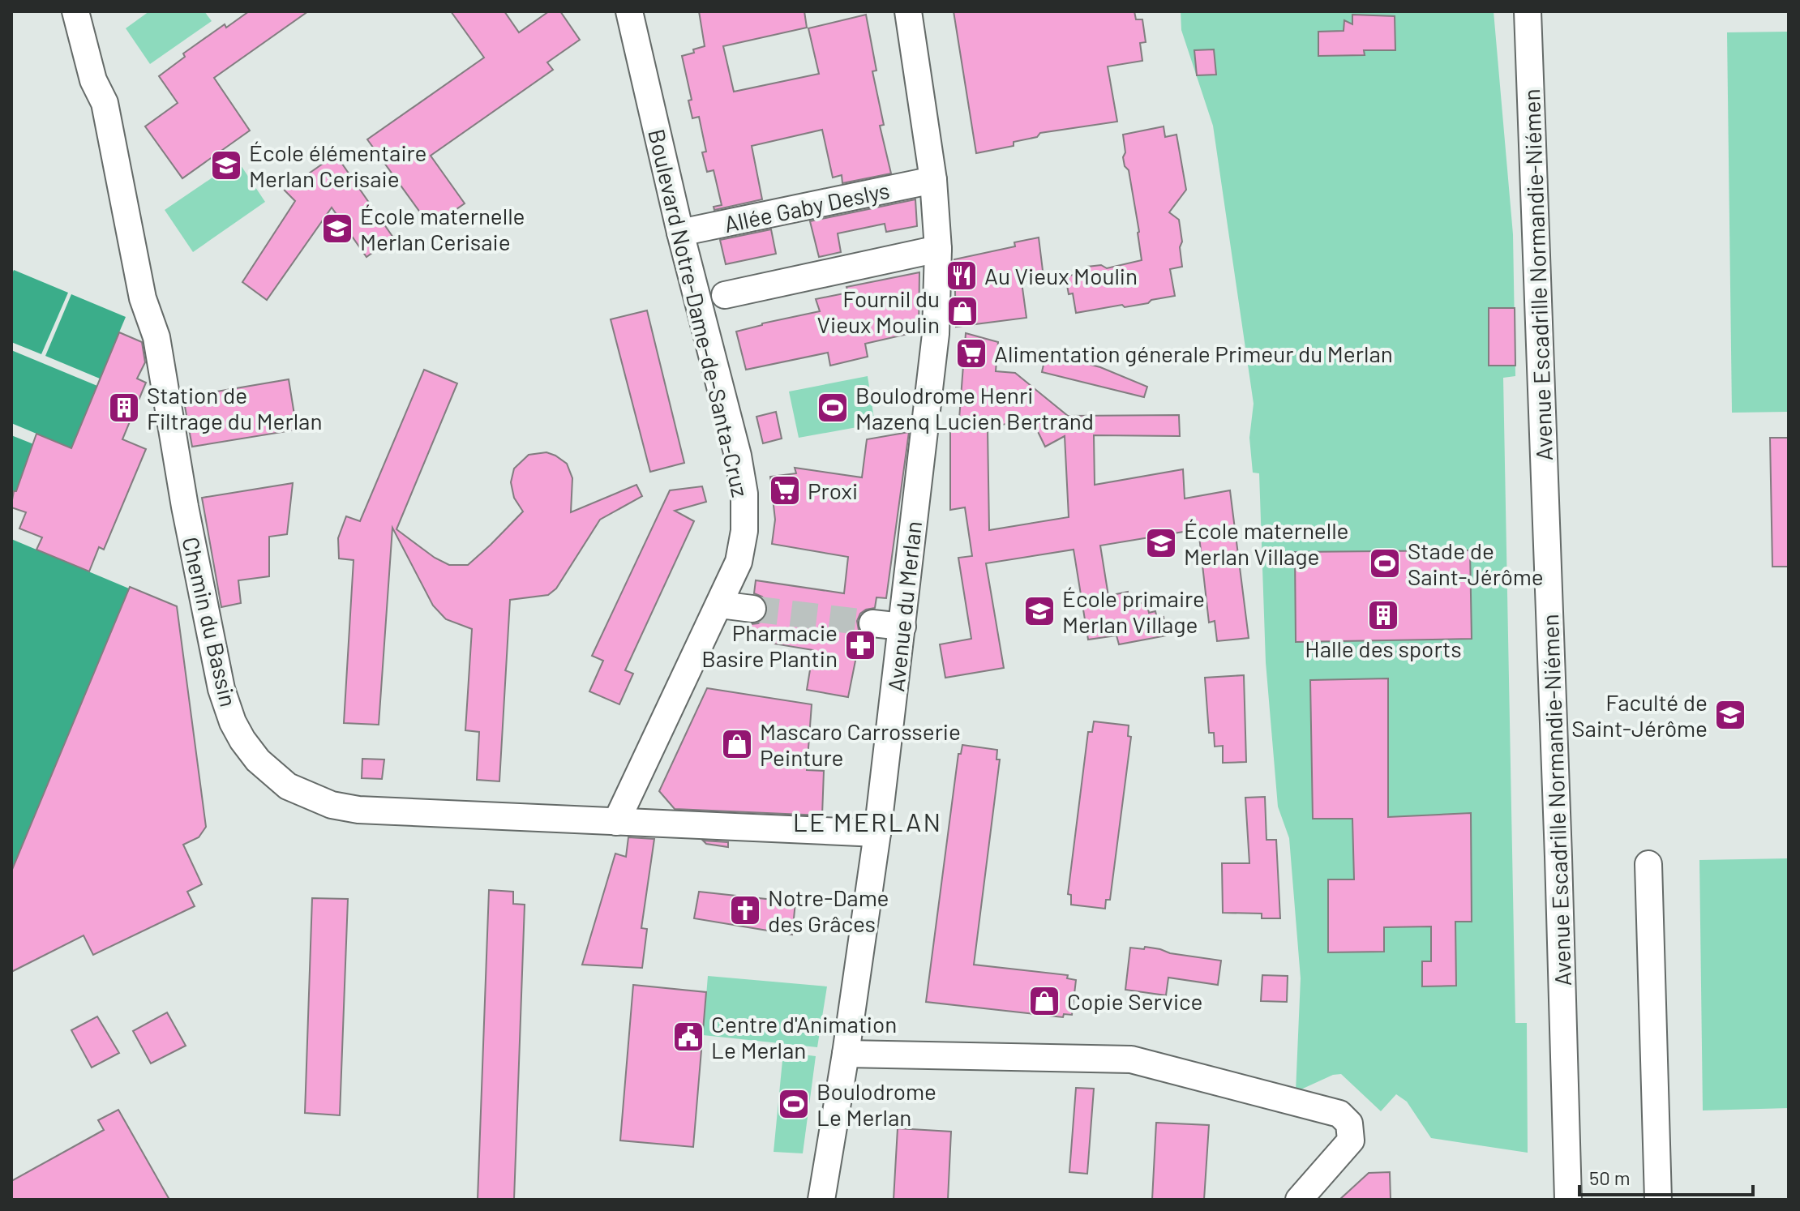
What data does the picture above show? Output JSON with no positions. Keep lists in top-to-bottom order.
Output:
{
  "streets": {
    "street": [
      "Allée Gaby Deslys",
      "Avenue Escadrille Normandie-Niémen",
      "Boulevard Notre-Dame-de-Santa-Cruz",
      "Avenue du Merlan",
      "Chemin du Bassin"
    ]
  },
  "crossings": [
    ["Allée Gaby Deslys", "Boulevard Notre-Dame-de-Santa-Cruz"],
    ["Allée Gaby Deslys", "Avenue du Merlan"],
    ["Boulevard Notre-Dame-de-Santa-Cruz", "Chemin du Bassin"],
    ["Avenue du Merlan", "Chemin du Bassin"]
  ],
  "districts": ["LE MERLAN"],
  "places": {
    "school or university": [
      "École élémentaire Merlan Cerisaie",
      "École maternelle Merlan Cerisaie",
      "École maternelle Merlan Village",
      "École primaire Merlan Village",
      "Faculté de Saint-Jérôme"
    ],
    "restaurant": ["Au Vieux Moulin"],
    "shop": ["Fournil du Vieux Moulin", "Mascaro Carrosserie Peinture", "Copie Service"],
    "supermarket": ["Alimentation génerale Primeur du Merlan", "Proxi"],
    "building": ["Station de Filtrage du Merlan", "Halle des sports"],
    "sports": ["Boulodrome Henri Mazenq Lucien Bertrand", "Stade de Saint-Jérôme", "Boulodrome Le Merlan"],
    "pharmacy": ["Pharmacie Basire Plantin"],
    "church": ["Notre-Dame des Grâces"],
    "public building": ["Centre d'Animation Le Merlan"]
  },
  "scale_bar": "50 m"
}
